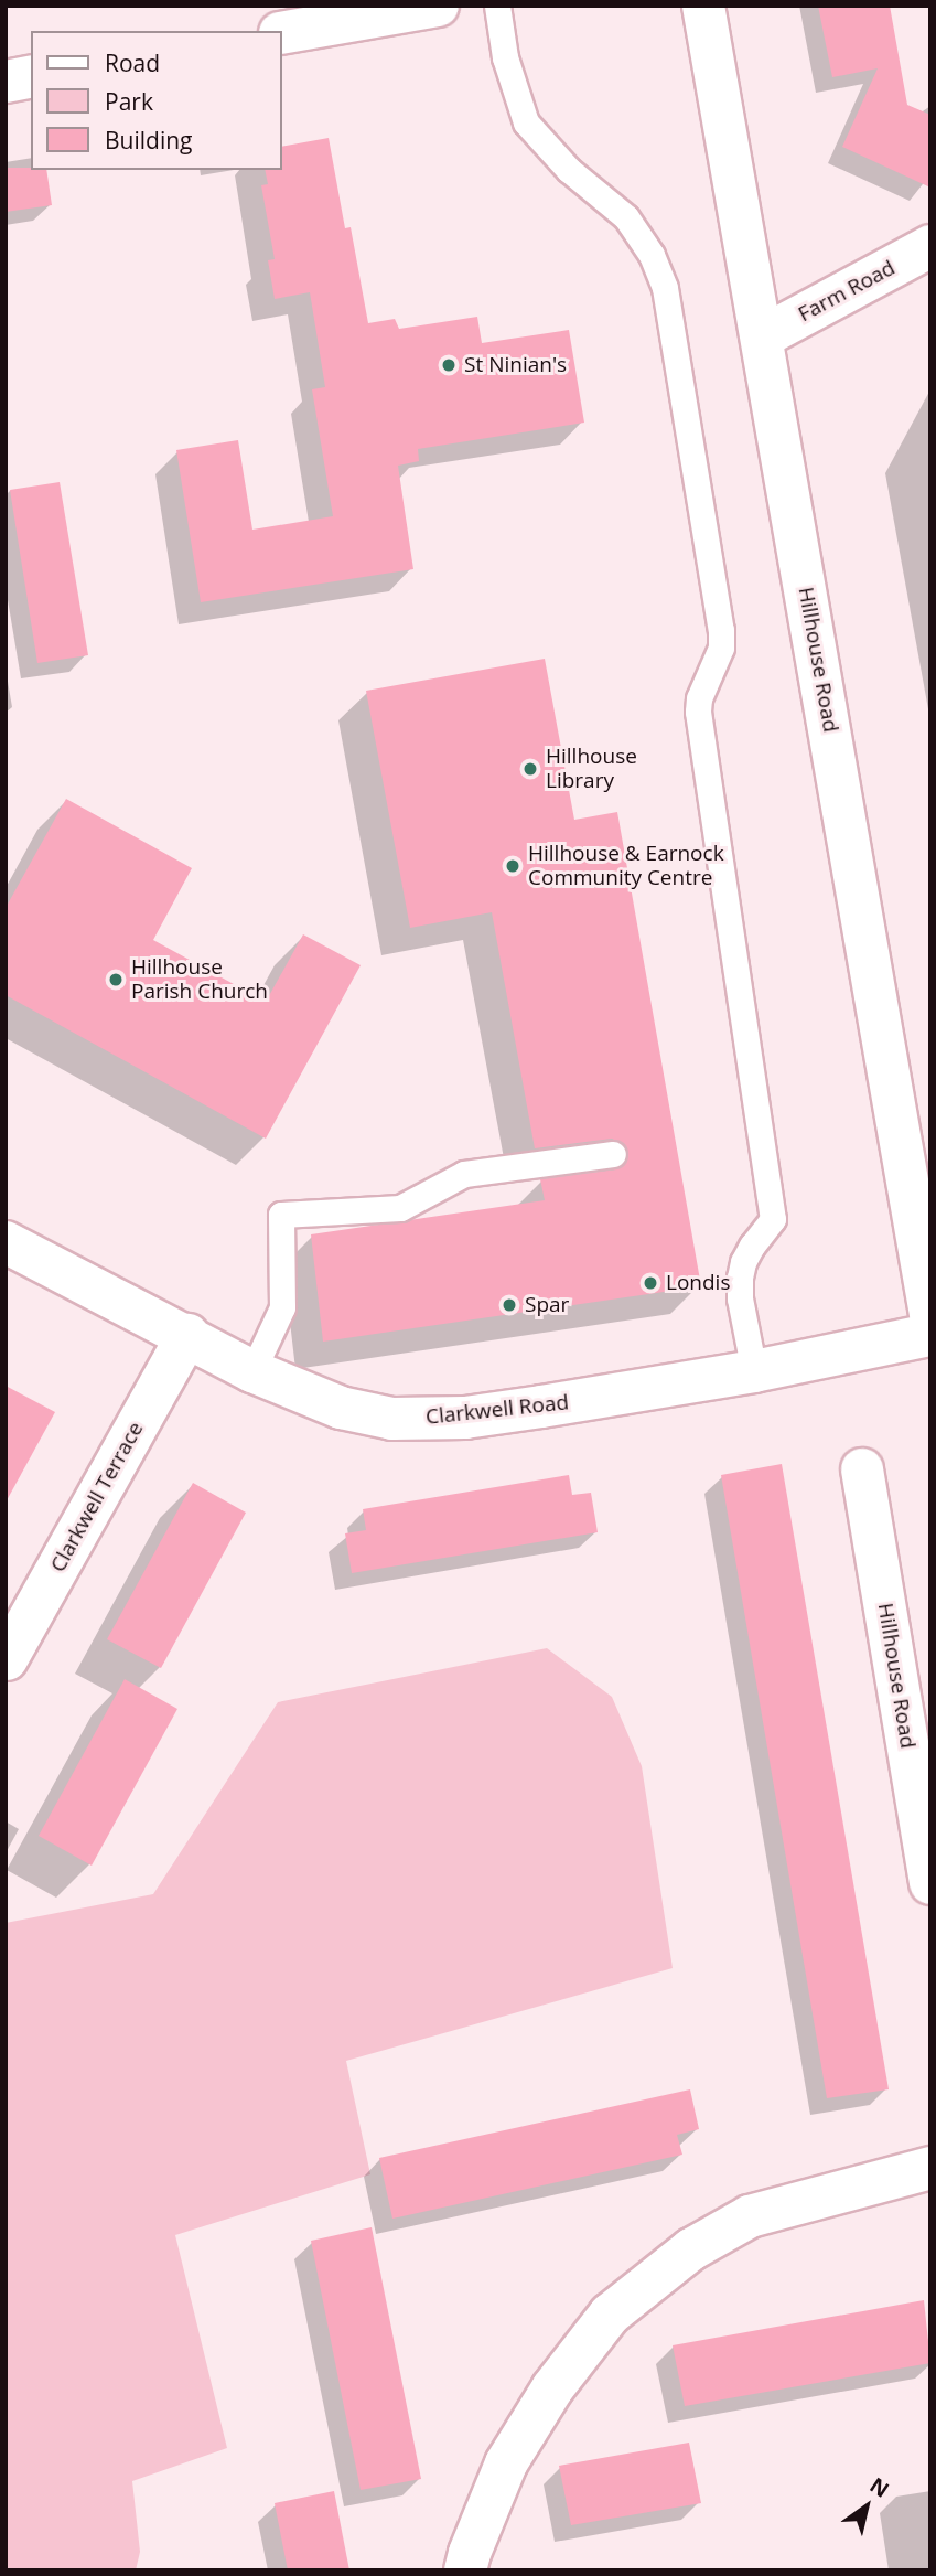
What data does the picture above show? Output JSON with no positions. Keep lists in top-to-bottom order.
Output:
{
  "streets": {
    "street": [
      "Farm Road",
      "Hillhouse Road",
      "Clarkwell Road",
      "Clarkwell Terrace"
    ]
  },
  "crossings": [
    ["Farm Road", "Hillhouse Road"],
    ["Clarkwell Road", "Clarkwell Terrace"]
  ],
  "places": [
    "St Ninian's",
    "Hillhouse Library",
    "Hillhouse & Earnock Community Centre",
    "Hillhouse Parish Church",
    "Londis",
    "Spar"
  ],
  "legend": ["Road", "Park", "Building"],
  "north": "top right"
}
